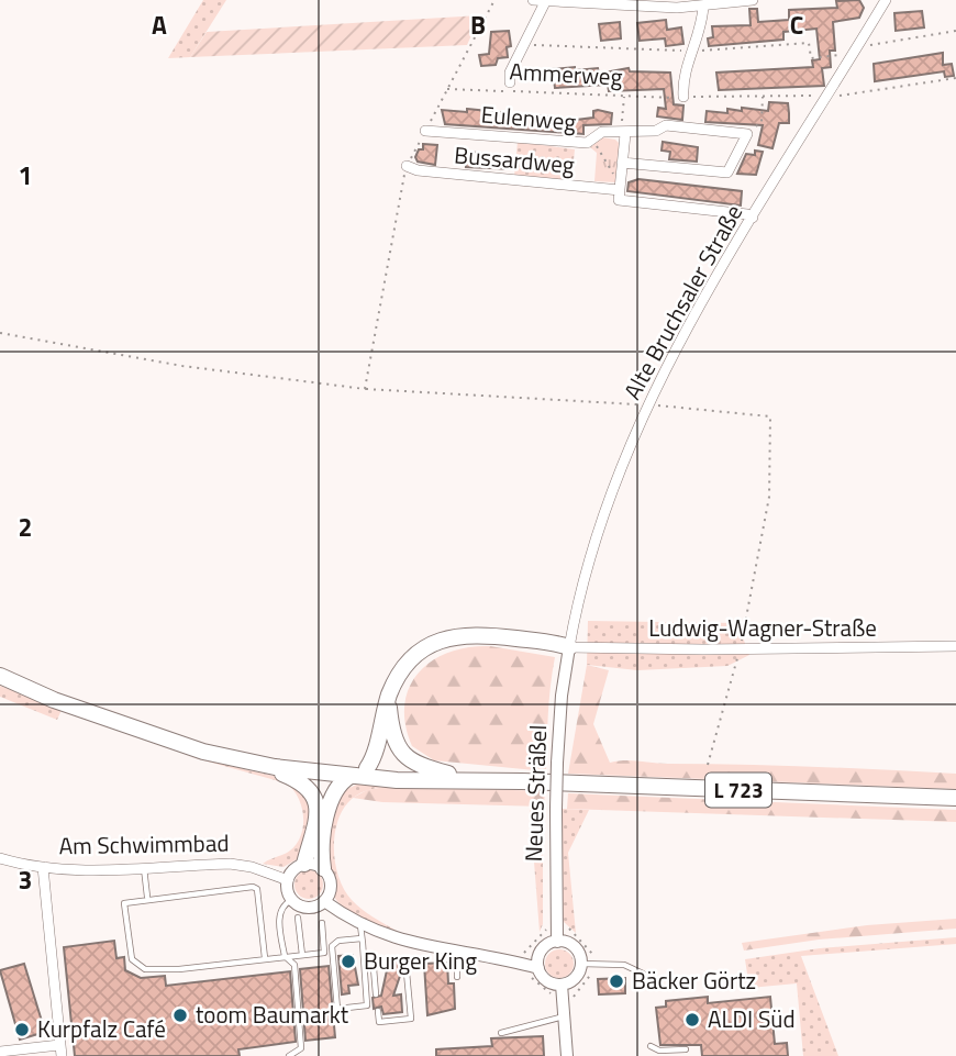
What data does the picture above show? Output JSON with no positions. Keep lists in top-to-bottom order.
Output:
{
  "streets": {
    "main road": ["L 723"],
    "street": [
      "Eulenweg",
      "Bussardweg",
      "Alte Bruchsaler Straße",
      "Ludwig-Wagner-Straße",
      "Neues Sträßel",
      "Am Schwimmbad"
    ],
    "path": ["Ammerweg"]
  },
  "crossings": [
    ["Ammerweg", "Alte Bruchsaler Straße"],
    ["Bussardweg", "Alte Bruchsaler Straße"],
    ["Alte Bruchsaler Straße", "Ludwig-Wagner-Straße"],
    ["Alte Bruchsaler Straße", "Neues Sträßel"],
    ["Ludwig-Wagner-Straße", "Neues Sträßel"]
  ],
  "places": [
    "Burger King",
    "Bäcker Görtz",
    "toom Baumarkt",
    "ALDI Süd",
    "Kurpfalz Café"
  ],
  "grid": {
    "columns": ["A", "B", "C"],
    "rows": ["1", "2", "3"]
  }
}
